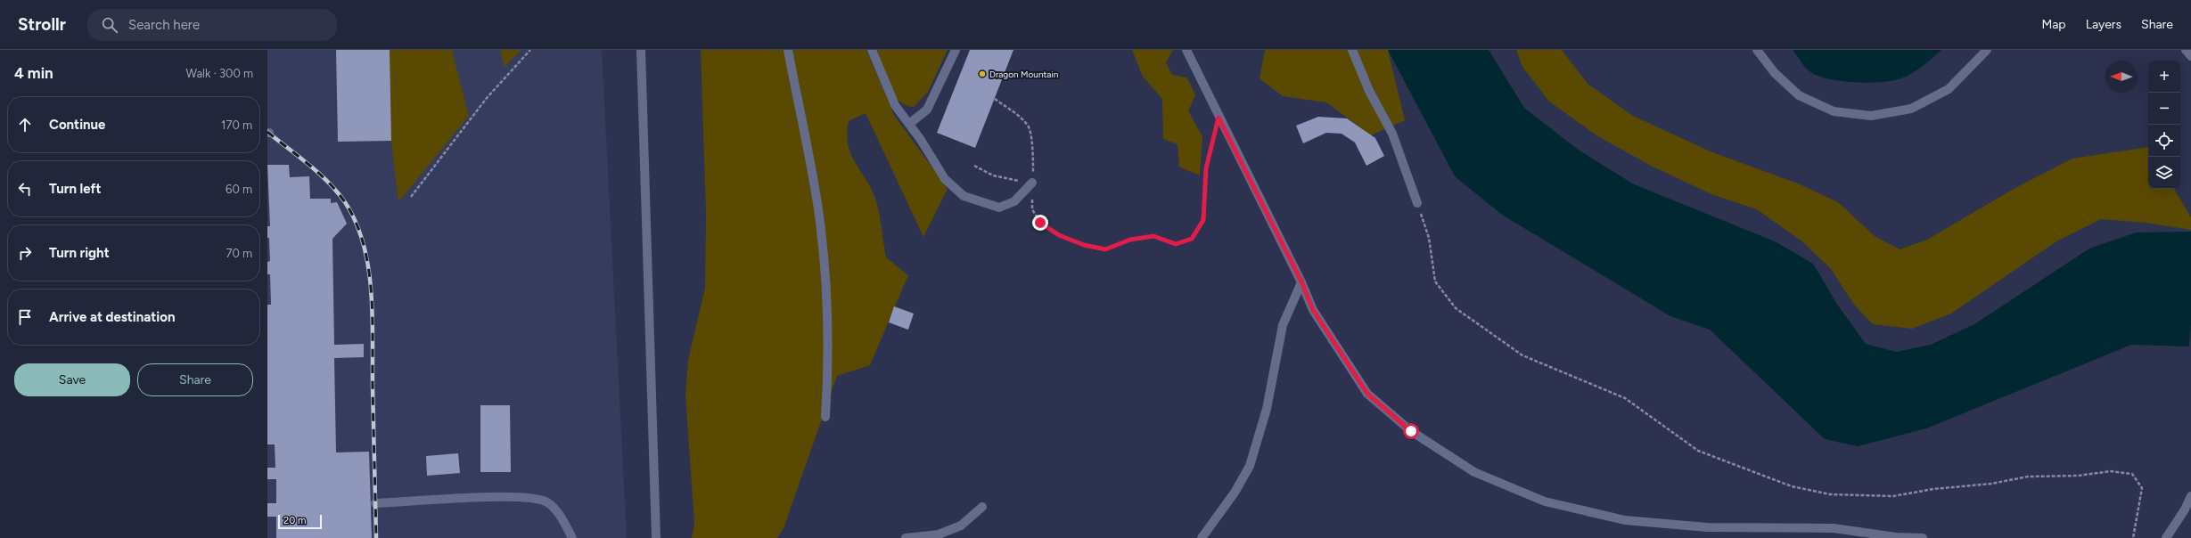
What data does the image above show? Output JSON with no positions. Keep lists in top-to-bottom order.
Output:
{
  "places": ["Dragon Mountain"],
  "scale_bar": "20 m",
  "north": "left",
  "page": {
    "header": "Strollr",
    "search": "Search here",
    "nav": ["Map", "Layers", "Share"],
    "heading": ["4 min", "Walk · 300 m"],
    "map_buttons": ["+", "−"],
    "list": [
      ["Continue", "170 m"],
      ["Turn left", "60 m"],
      ["Turn right", "70 m"],
      "Arrive at destination"
    ],
    "buttons": ["Save", "Share"],
    "scale": "20 m"
  }
}
